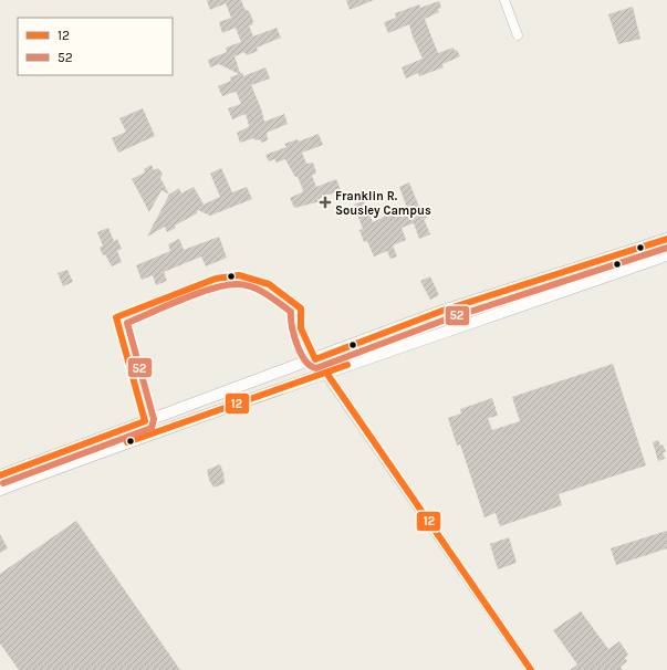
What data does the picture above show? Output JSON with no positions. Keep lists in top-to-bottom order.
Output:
{
  "places": {
    "health": ["Franklin R. Sousley Campus"]
  },
  "lines": ["transit line 12", "transit line 52"],
  "legend": ["12", "52"]
}
